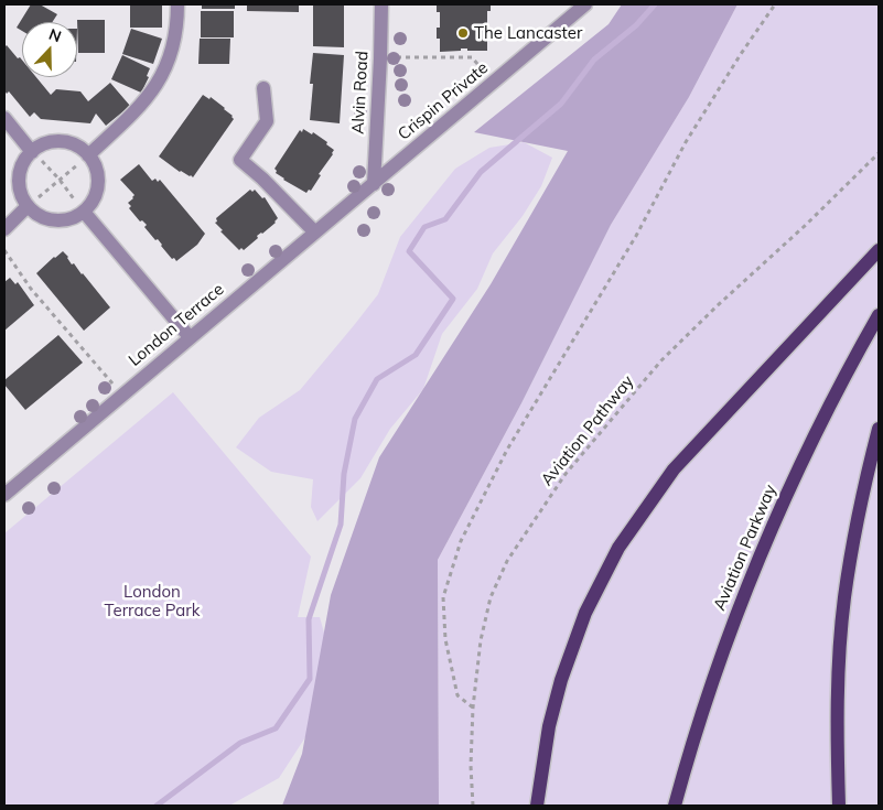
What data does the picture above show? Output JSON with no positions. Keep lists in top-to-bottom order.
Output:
{
  "streets": {
    "main road": ["Aviation Parkway"],
    "street": ["Alvin Road", "Crispin Private", "London Terrace"],
    "path": ["Aviation Pathway"]
  },
  "crossings": [
    ["Alvin Road", "Crispin Private"],
    ["Alvin Road", "London Terrace"],
    ["Crispin Private", "London Terrace"]
  ],
  "parks": ["London Terrace Park"],
  "places": ["The Lancaster"],
  "north": "top"
}
